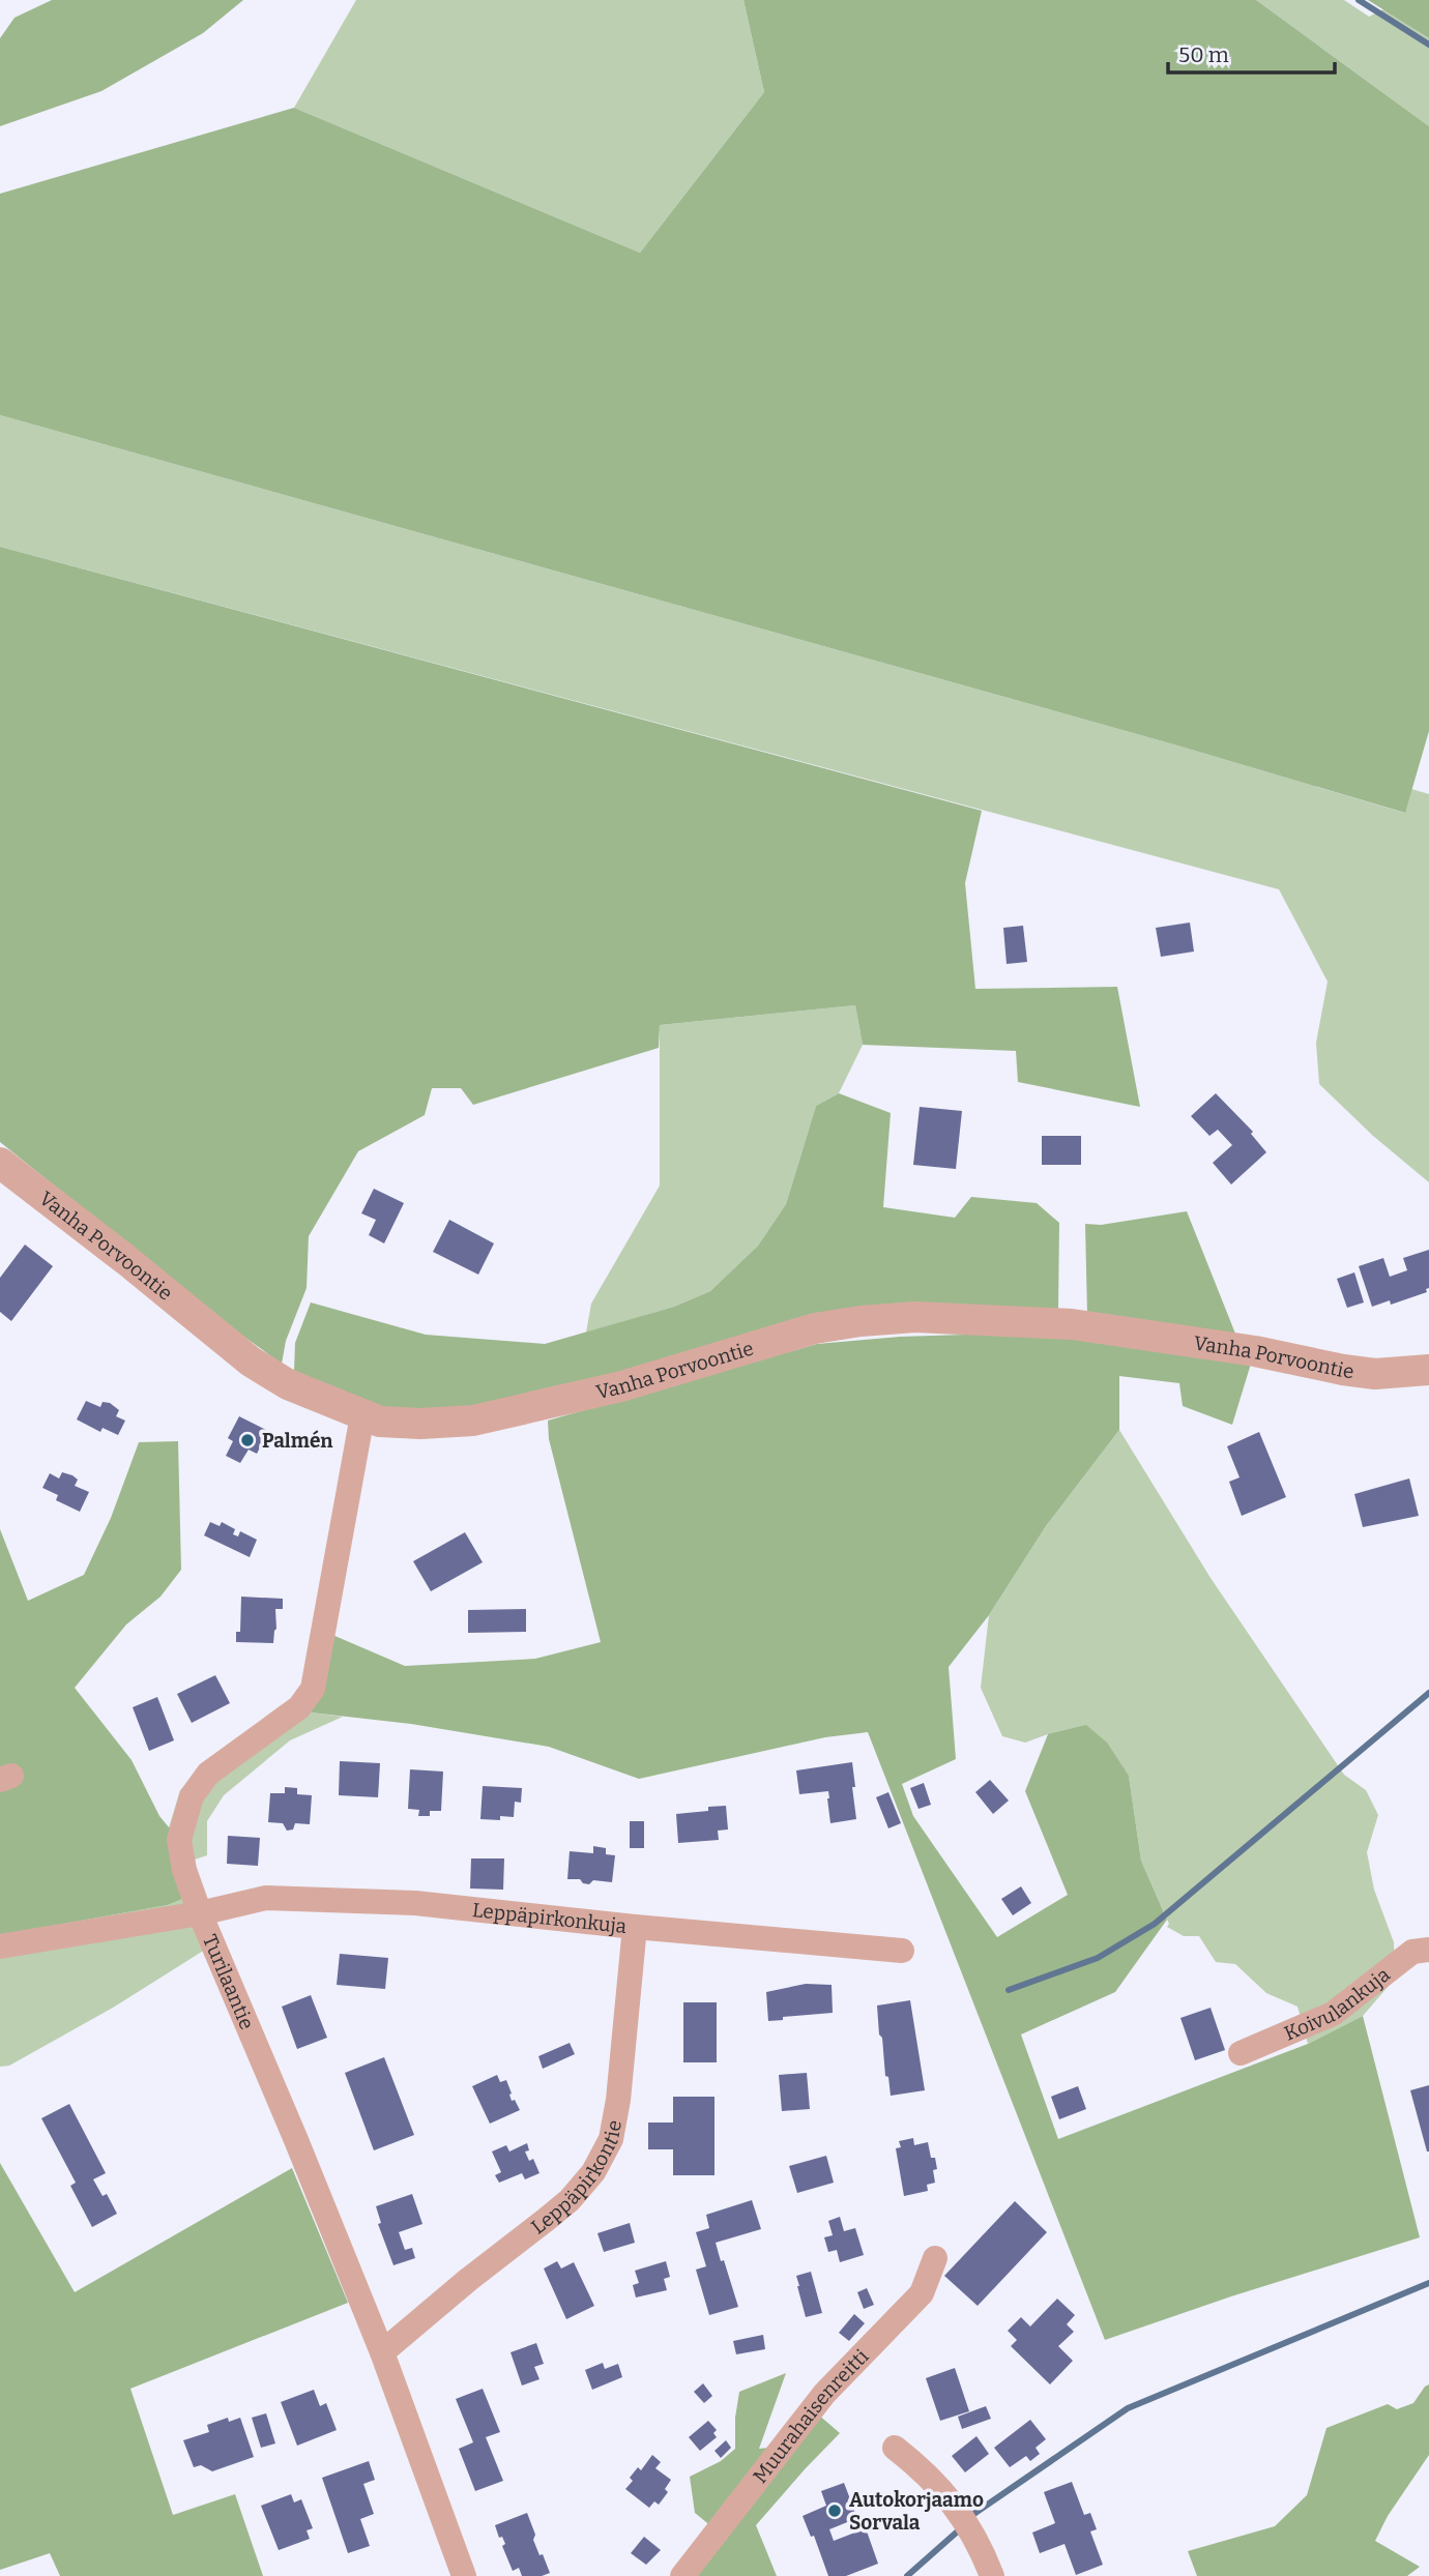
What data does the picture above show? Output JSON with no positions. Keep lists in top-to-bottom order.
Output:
{
  "streets": {
    "street": [
      "Vanha Porvoontie",
      "Leppäpirkonkuja",
      "Turilaantie",
      "Koivulankuja",
      "Leppäpirkontie",
      "Muurahaisenreitti"
    ]
  },
  "crossings": [
    ["Vanha Porvoontie", "Turilaantie"],
    ["Leppäpirkonkuja", "Turilaantie"],
    ["Leppäpirkonkuja", "Leppäpirkontie"],
    ["Turilaantie", "Leppäpirkontie"]
  ],
  "places": ["Palmén", "Autokorjaamo Sorvala"],
  "scale_bar": "50 m"
}
